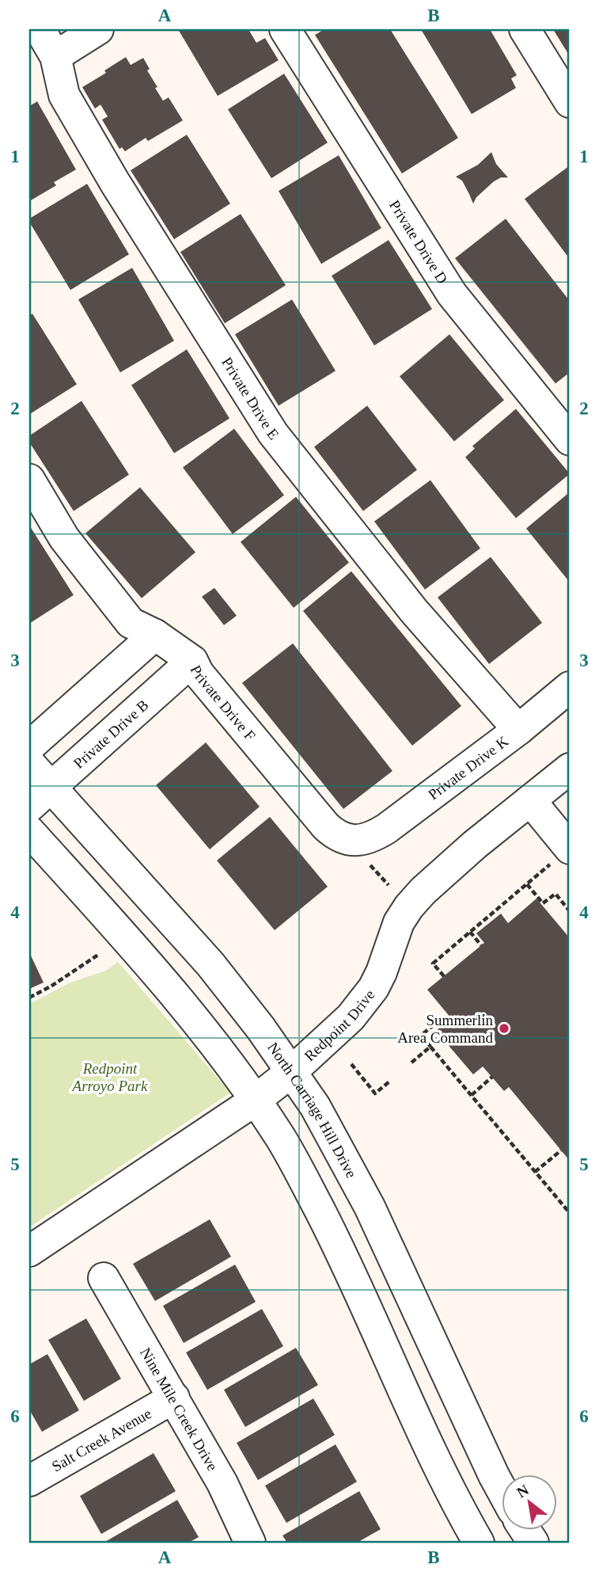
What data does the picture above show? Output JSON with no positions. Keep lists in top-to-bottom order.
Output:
{
  "streets": {
    "street": [
      "Private Drive D",
      "Private Drive E",
      "Private Drive F",
      "Private Drive B",
      "Private Drive K",
      "Redpoint Drive",
      "North Carriage Hill Drive",
      "Nine Mile Creek Drive",
      "Salt Creek Avenue"
    ]
  },
  "crossings": [
    ["Private Drive E", "Private Drive K"],
    ["Private Drive F", "Private Drive B"],
    ["Private Drive F", "Private Drive K"],
    ["Private Drive B", "North Carriage Hill Drive"],
    ["Redpoint Drive", "North Carriage Hill Drive"],
    ["Nine Mile Creek Drive", "Salt Creek Avenue"]
  ],
  "parks": ["Redpoint Arroyo Park"],
  "places": ["Summerlin Area Command"],
  "north": "top left",
  "grid": {
    "columns": ["A", "B"],
    "rows": [
      "1",
      "2",
      "3",
      "4",
      "5",
      "6"
    ]
  }
}
